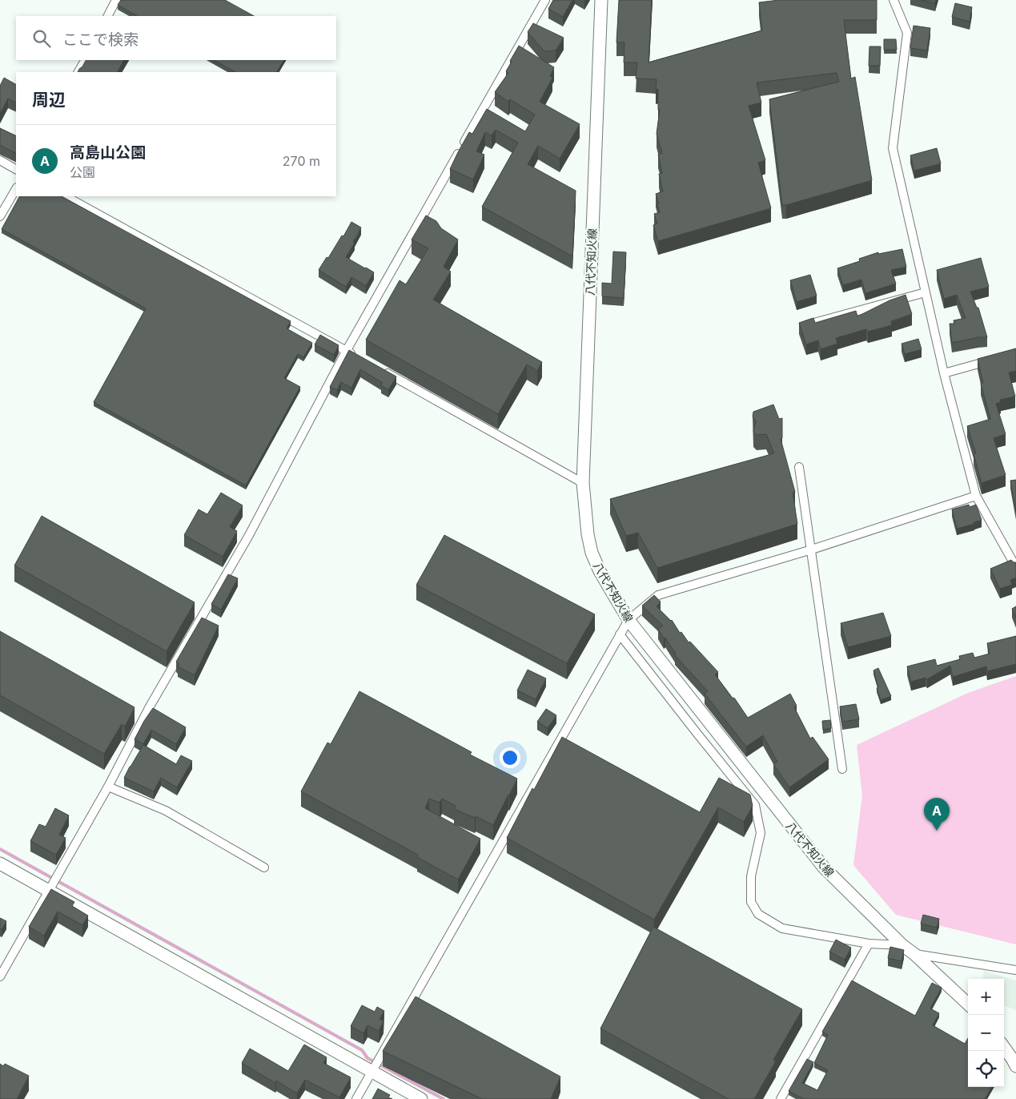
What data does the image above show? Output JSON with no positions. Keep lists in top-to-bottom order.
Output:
{
  "streets": {
    "main road": ["八代不知火線"]
  },
  "page": {
    "search": "ここで検索",
    "heading": "周辺",
    "list": [
      {
        "mark": "A",
        "name": "高島山公園",
        "note": "公園",
        "value": "270 m"
      }
    ],
    "pins": "A",
    "map_buttons": ["+", "−"]
  }
}
